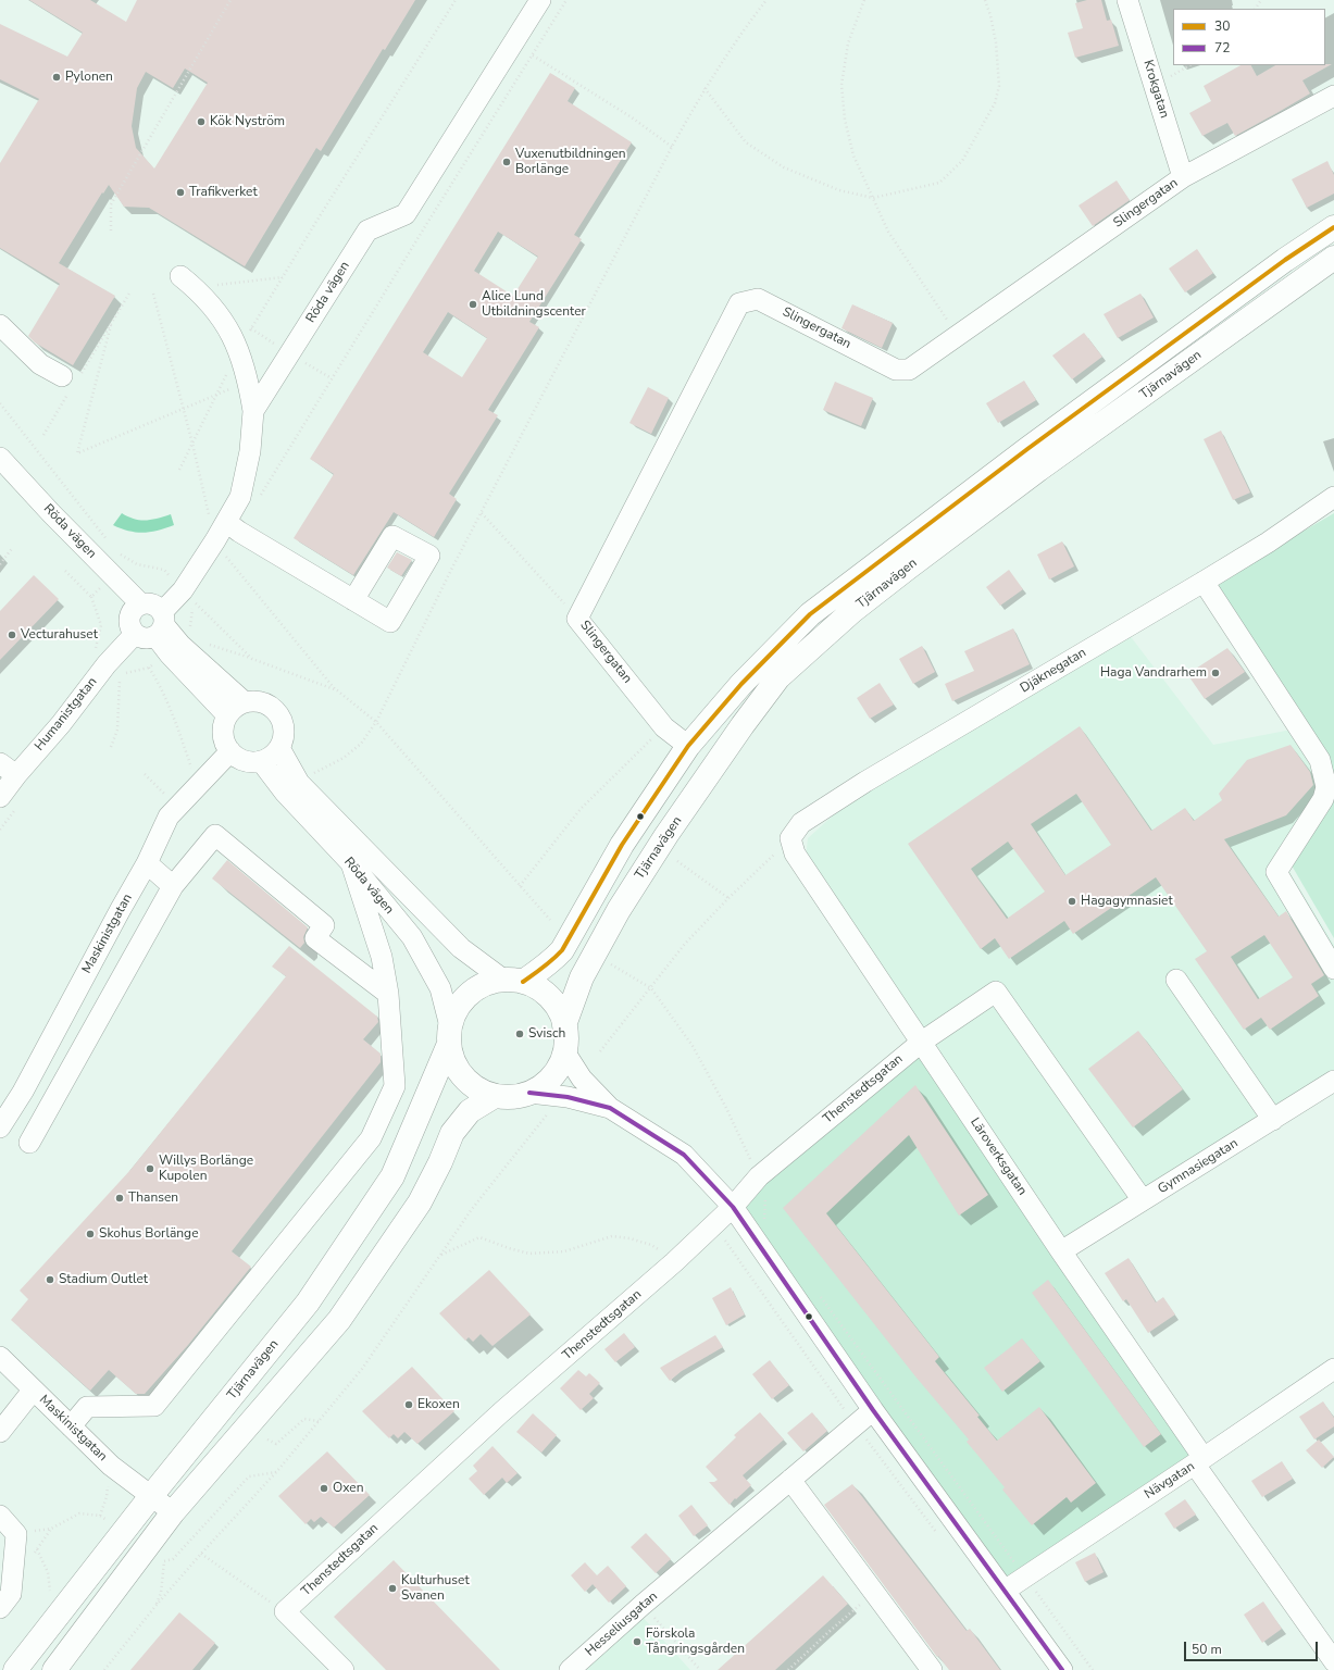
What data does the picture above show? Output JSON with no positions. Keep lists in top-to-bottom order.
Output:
{
  "streets": {
    "highway": ["Tjärnavägen"],
    "street": [
      "Krokgatan",
      "Slingergatan",
      "Röda vägen",
      "Djäknegatan",
      "Humanistgatan",
      "Maskinistgatan",
      "Thenstedtsgatan",
      "Läroverksgatan",
      "Gymnasiegatan",
      "Nävgatan",
      "Hesseliusgatan"
    ]
  },
  "crossings": [
    ["Krokgatan", "Slingergatan"],
    ["Slingergatan", "Tjärnavägen"],
    ["Röda vägen", "Tjärnavägen"],
    ["Röda vägen", "Humanistgatan"],
    ["Röda vägen", "Maskinistgatan"],
    ["Tjärnavägen", "Maskinistgatan"],
    ["Djäknegatan", "Läroverksgatan"],
    ["Thenstedtsgatan", "Läroverksgatan"],
    ["Thenstedtsgatan", "Gymnasiegatan"],
    ["Läroverksgatan", "Gymnasiegatan"],
    ["Läroverksgatan", "Nävgatan"]
  ],
  "places": [
    "Pylonen",
    "Kök Nyström",
    "Vuxenutbildningen Borlänge",
    "Trafikverket",
    "Alice Lund Utbildningscenter",
    "Vecturahuset",
    "Haga Vandrarhem",
    "Hagagymnasiet",
    "Svisch",
    "Willys Borlänge Kupolen",
    "Thansen",
    "Skohus Borlänge",
    "Stadium Outlet",
    "Ekoxen",
    "Oxen",
    "Kulturhuset Svanen",
    "Förskola Tångringsgården"
  ],
  "lines": ["transit line 30", "transit line 72"],
  "legend": ["30", "72"],
  "scale_bar": "50 m"
}
